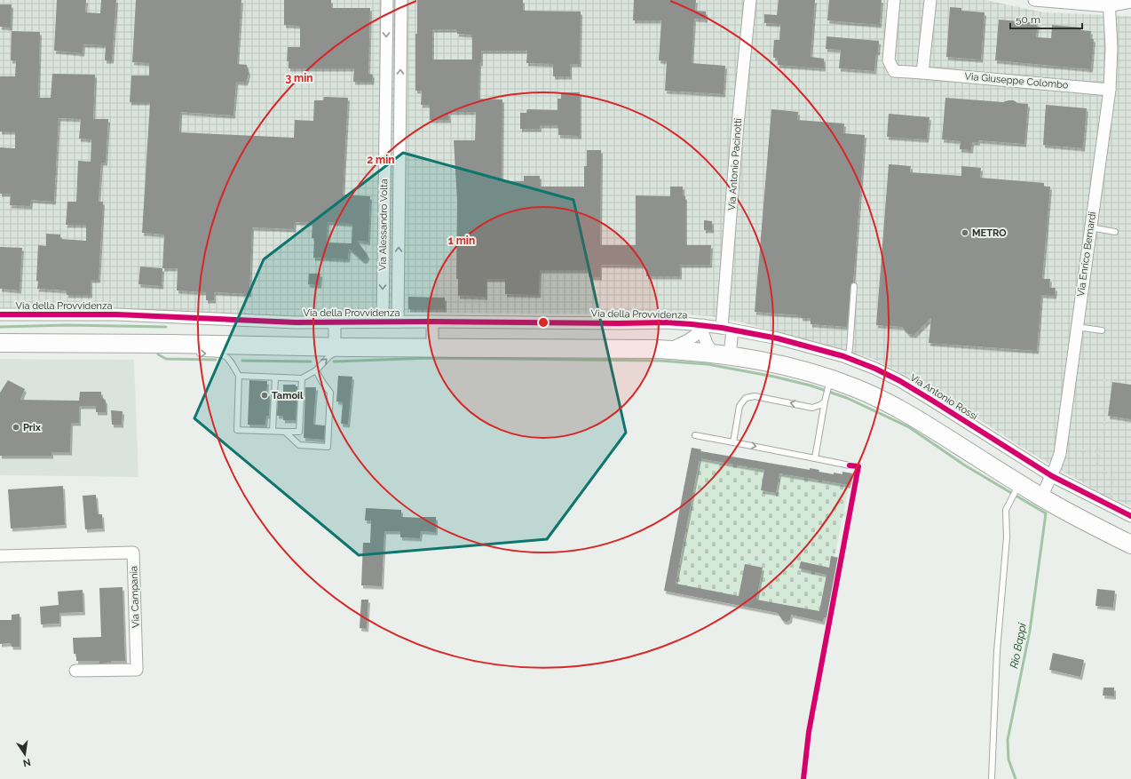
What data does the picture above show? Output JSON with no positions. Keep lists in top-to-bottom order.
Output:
{
  "streets": {
    "street": [
      "Via Giuseppe Colombo",
      "Via Antonio Pacinotti",
      "Via Alessandro Volta",
      "Via Enrico Bernardi",
      "Via della Provvidenza",
      "Via Antonio Rossi",
      "Via Campania"
    ]
  },
  "crossings": [
    ["Via Giuseppe Colombo", "Via Enrico Bernardi"],
    ["Via Antonio Pacinotti", "Via Antonio Rossi"],
    ["Via Alessandro Volta", "Via della Provvidenza"],
    ["Via Enrico Bernardi", "Via Antonio Rossi"]
  ],
  "water": ["Rio Bappi"],
  "places": ["METRO", "Tamoil", "Prix"],
  "scale_bar": "50 m",
  "north": "bottom",
  "rings": ["3 min", "2 min", "1 min"]
}
